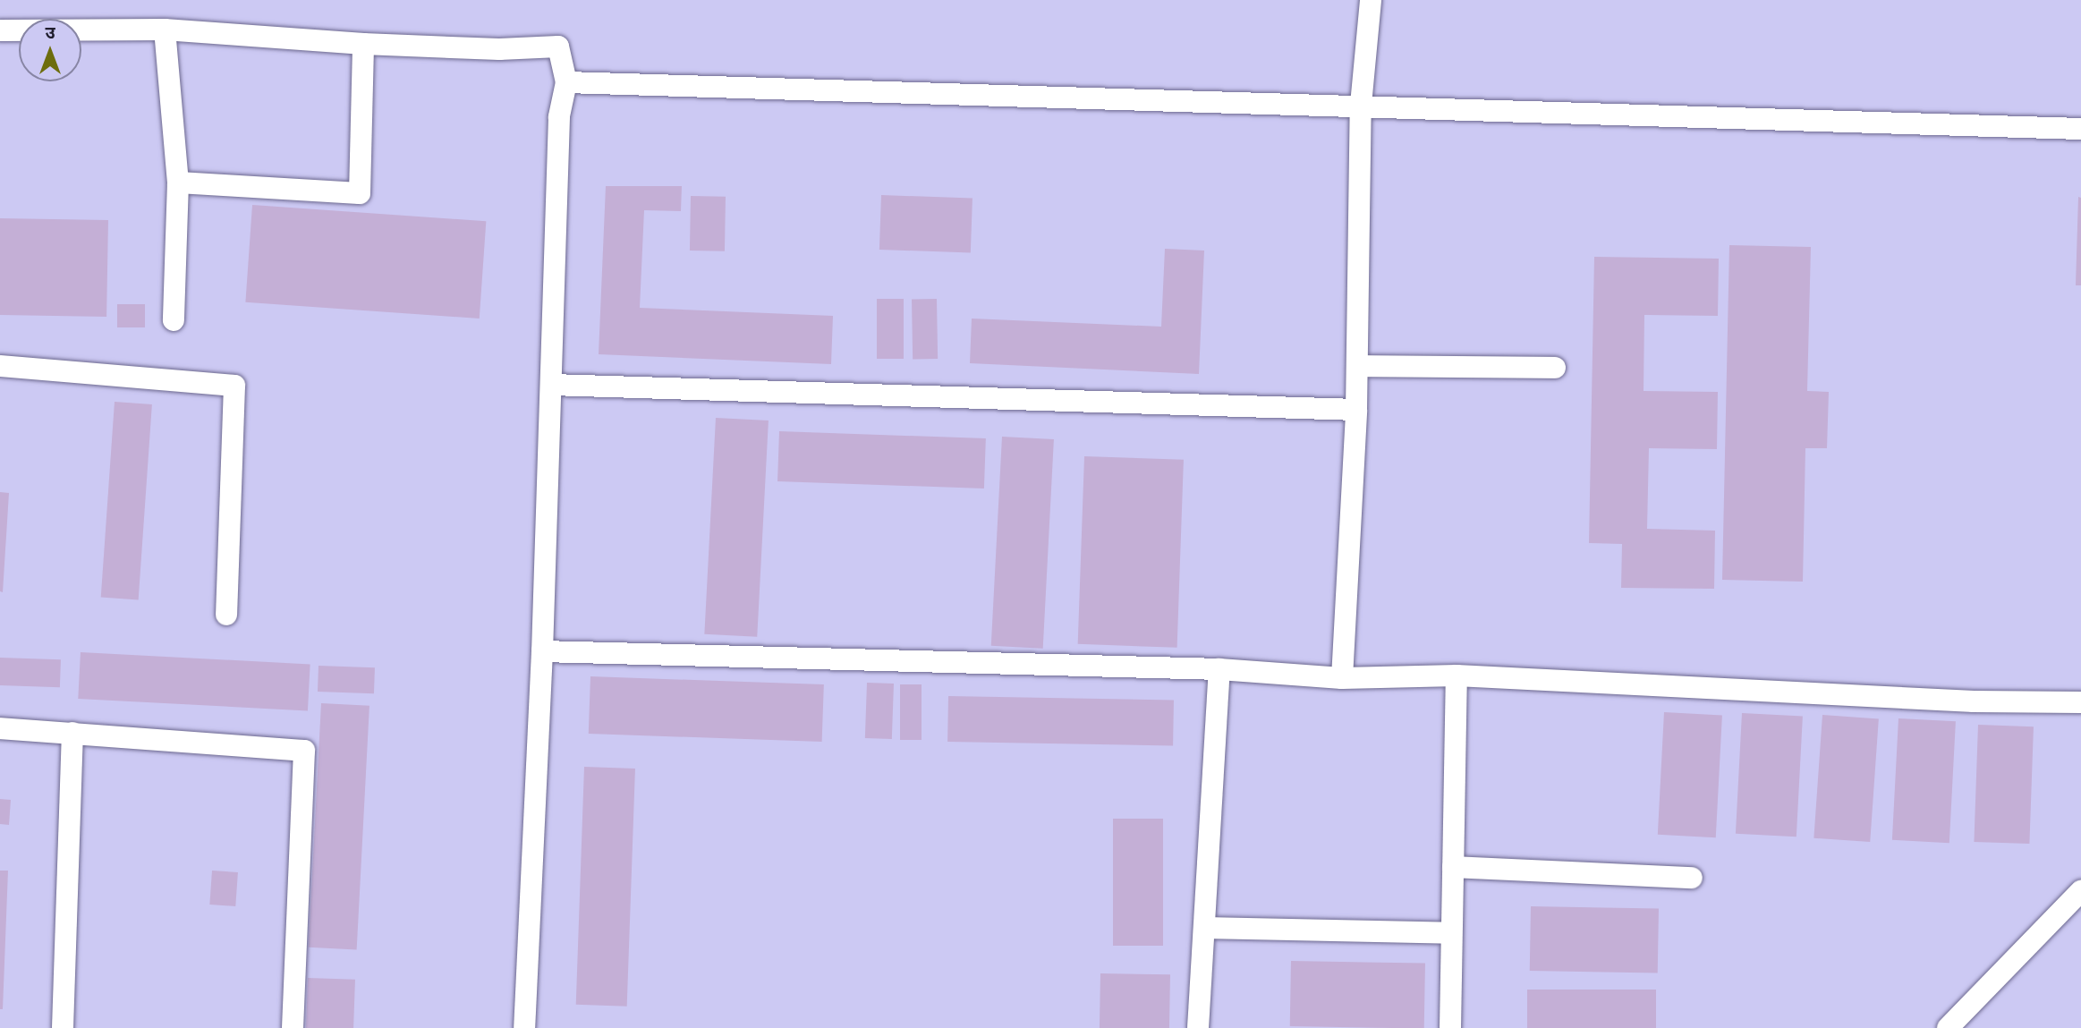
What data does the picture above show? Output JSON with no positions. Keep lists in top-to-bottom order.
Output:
{
  "north": "top"
}
